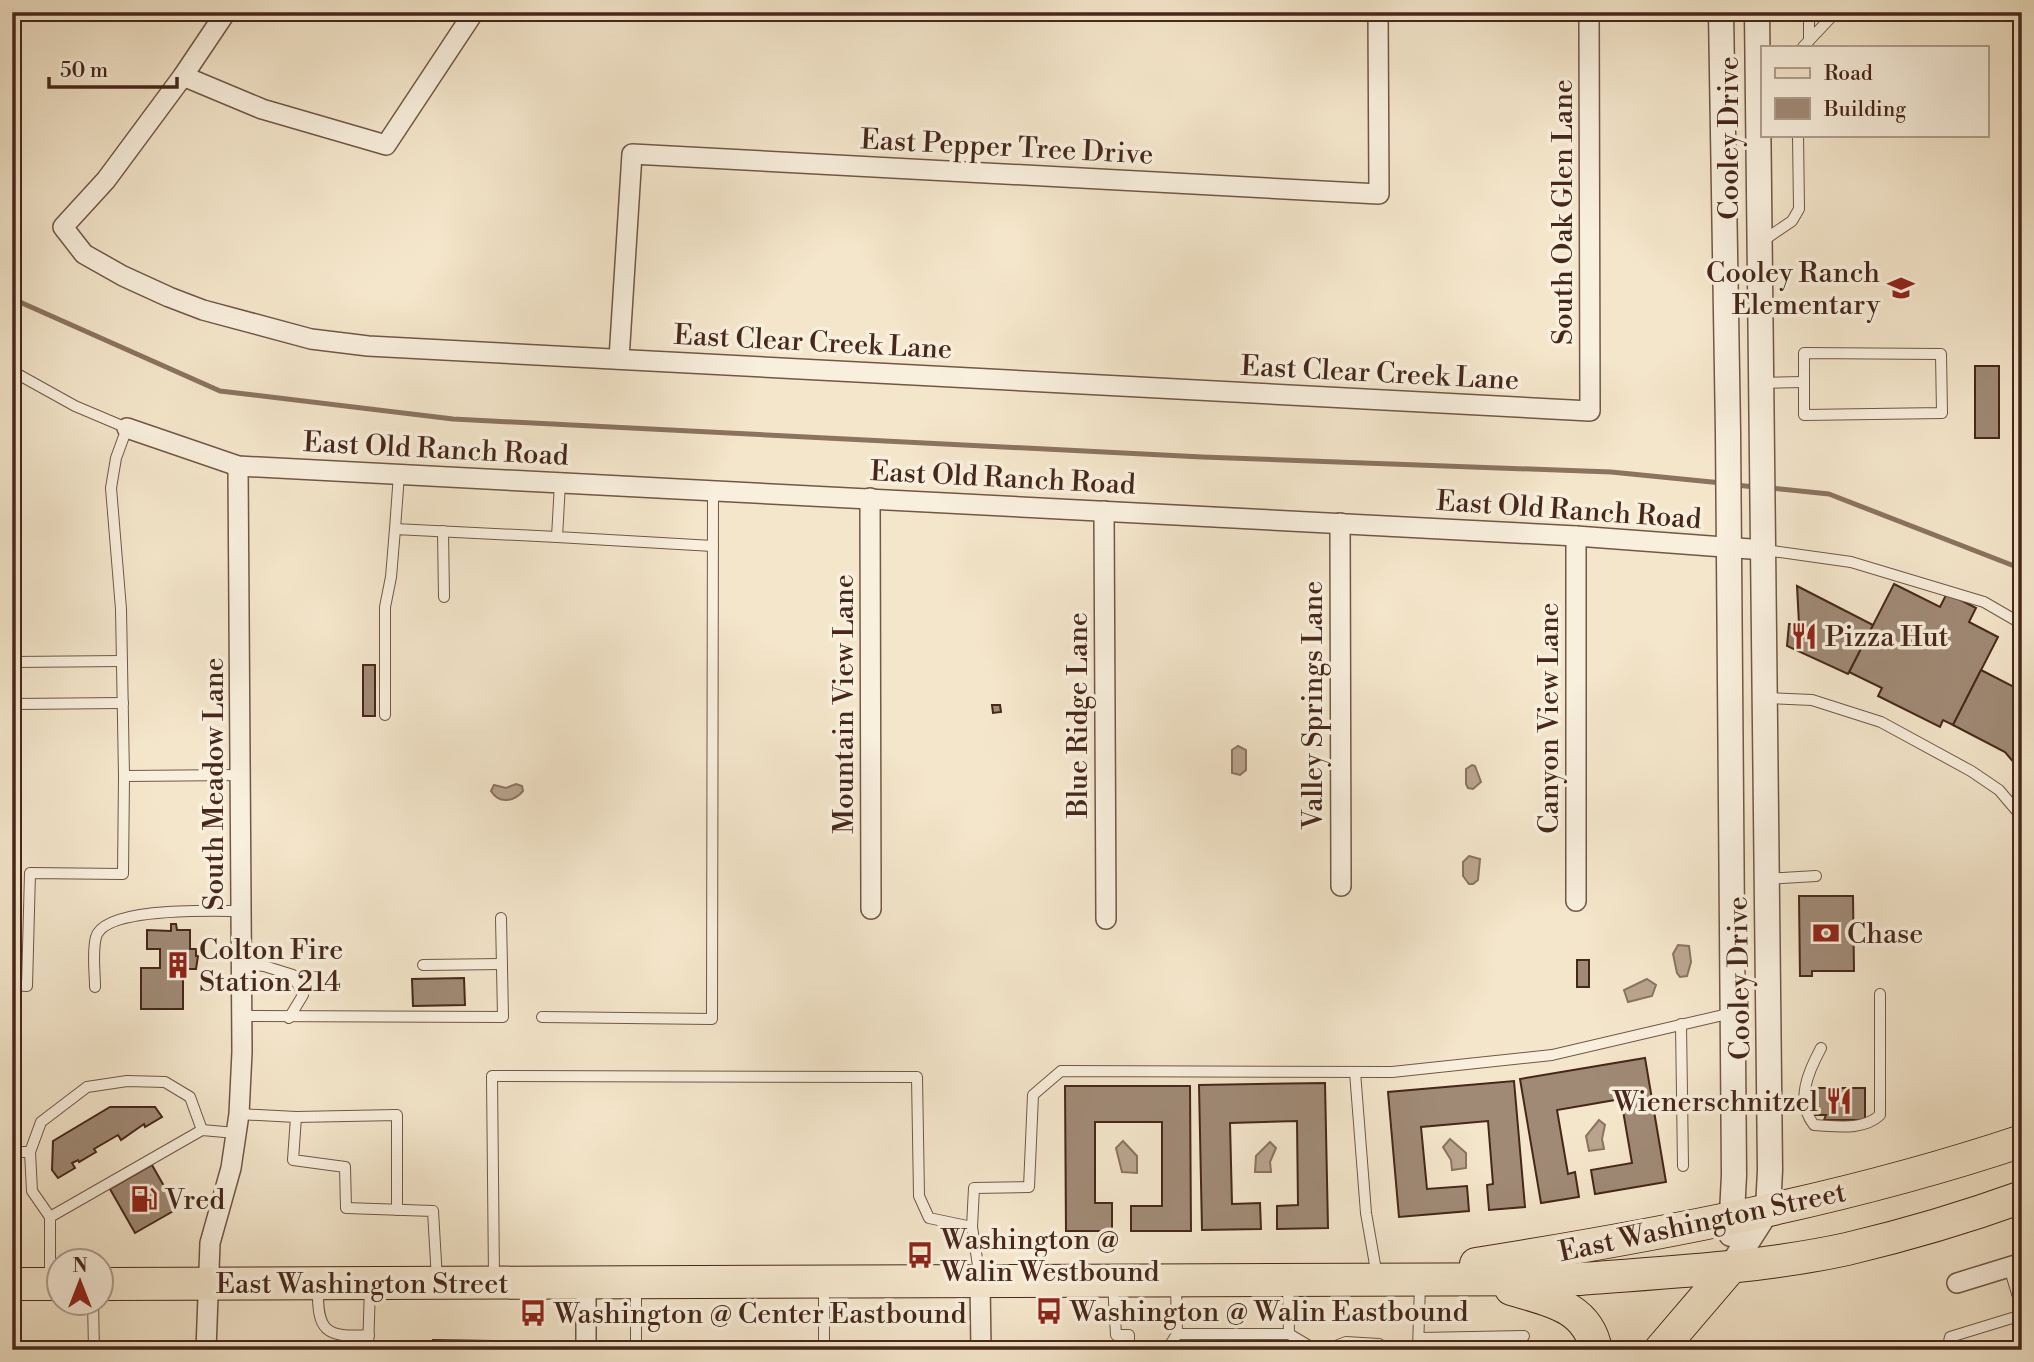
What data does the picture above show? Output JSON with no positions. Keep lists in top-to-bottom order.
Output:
{
  "streets": {
    "main road": ["East Washington Street"],
    "street": [
      "Cooley Drive",
      "East Pepper Tree Drive",
      "South Oak Glen Lane",
      "East Clear Creek Lane",
      "East Old Ranch Road",
      "Mountain View Lane",
      "Valley Springs Lane",
      "Blue Ridge Lane",
      "Canyon View Lane",
      "South Meadow Lane"
    ]
  },
  "crossings": [
    ["Cooley Drive", "East Old Ranch Road"],
    ["Cooley Drive", "East Washington Street"],
    ["East Pepper Tree Drive", "East Clear Creek Lane"],
    ["South Oak Glen Lane", "East Clear Creek Lane"],
    ["East Old Ranch Road", "Mountain View Lane"],
    ["East Old Ranch Road", "Valley Springs Lane"],
    ["East Old Ranch Road", "Blue Ridge Lane"],
    ["East Old Ranch Road", "Canyon View Lane"],
    ["East Old Ranch Road", "South Meadow Lane"],
    ["South Meadow Lane", "East Washington Street"]
  ],
  "places": {
    "school or university": ["Cooley Ranch Elementary"],
    "restaurant": ["Pizza Hut", "Wienerschnitzel"],
    "bank": ["Chase"],
    "building": ["Colton Fire Station 214"],
    "fuel station": ["Vred"],
    "bus stop": ["Washington @ Walin Westbound", "Washington @ Walin Eastbound", "Washington @ Center Eastbound"]
  },
  "legend": ["Road", "Building"],
  "scale_bar": "50 m",
  "north": "top"
}
